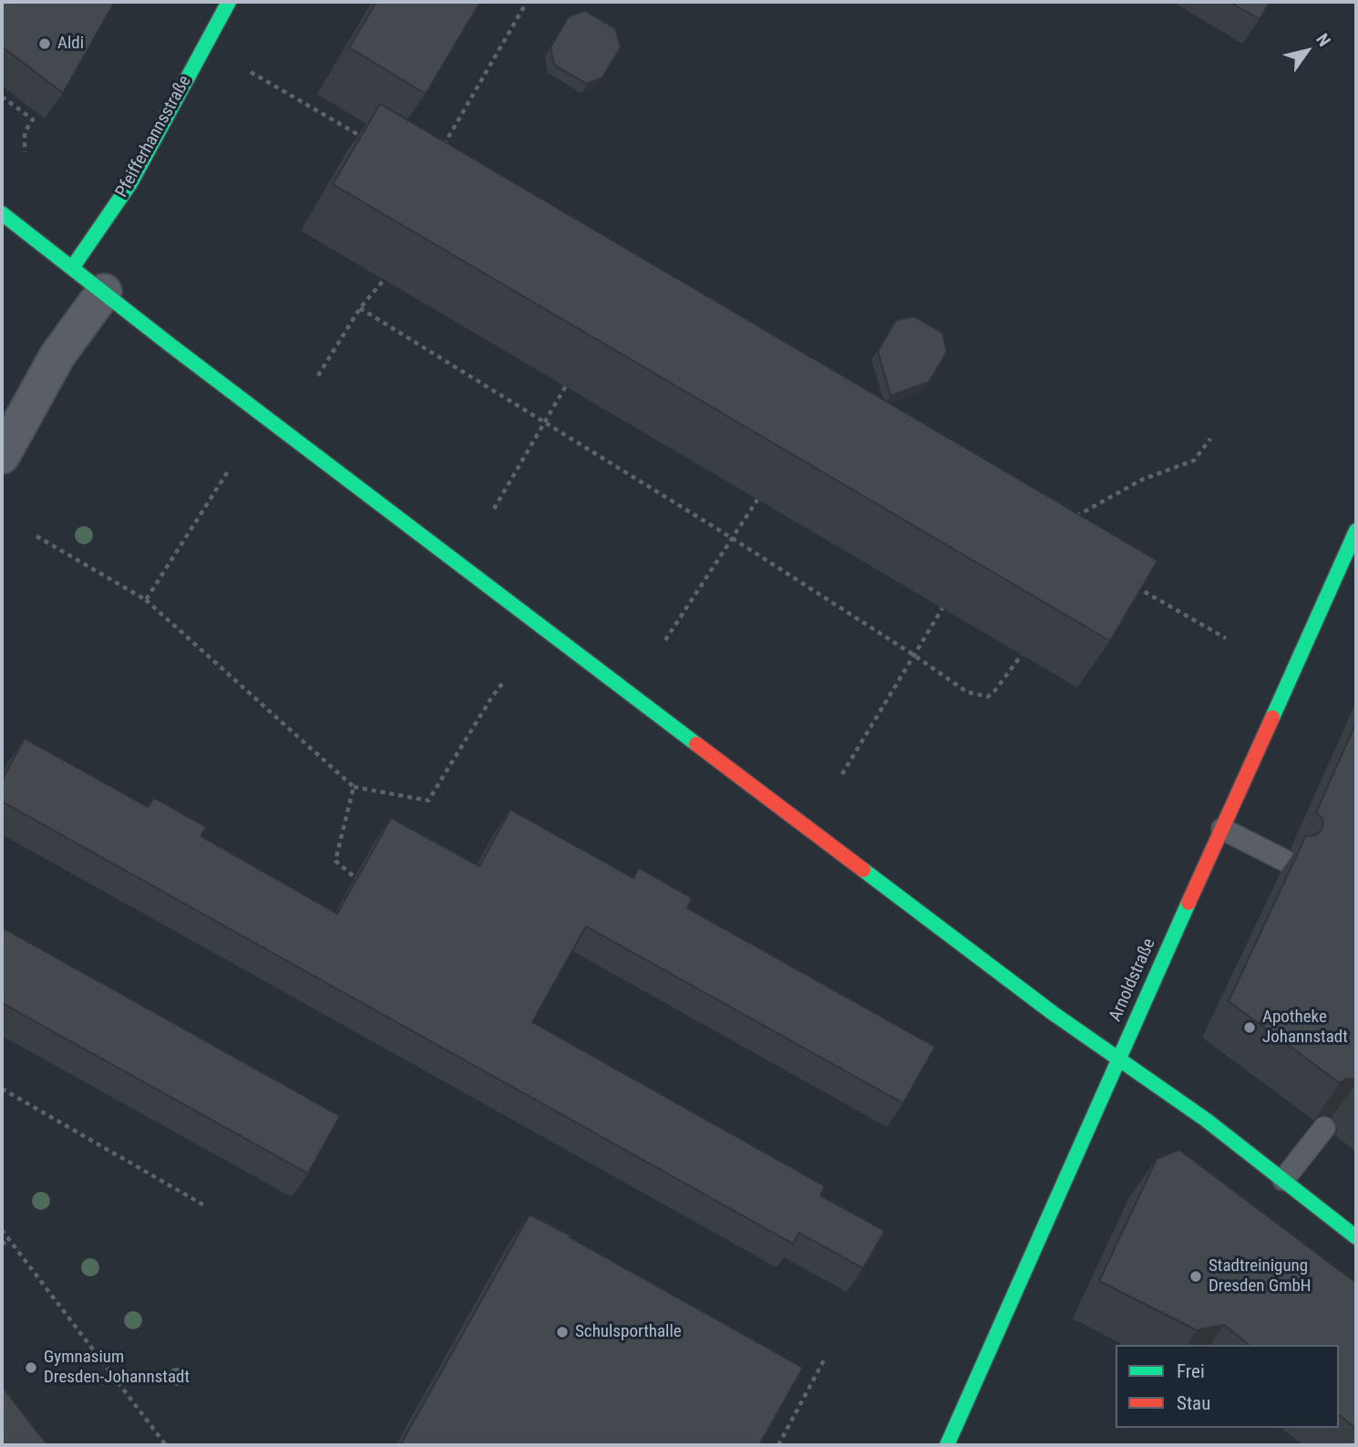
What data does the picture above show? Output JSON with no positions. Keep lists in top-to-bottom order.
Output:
{
  "streets": {
    "street": ["Pfeifferhannsstraße", "Arnoldstraße"]
  },
  "places": [
    "Aldi",
    "Apotheke Johannstadt",
    "Stadtreinigung Dresden GmbH",
    "Schulsporthalle",
    "Gymnasium Dresden-Johannstadt"
  ],
  "legend": ["Frei", "Stau"],
  "north": "top right"
}
